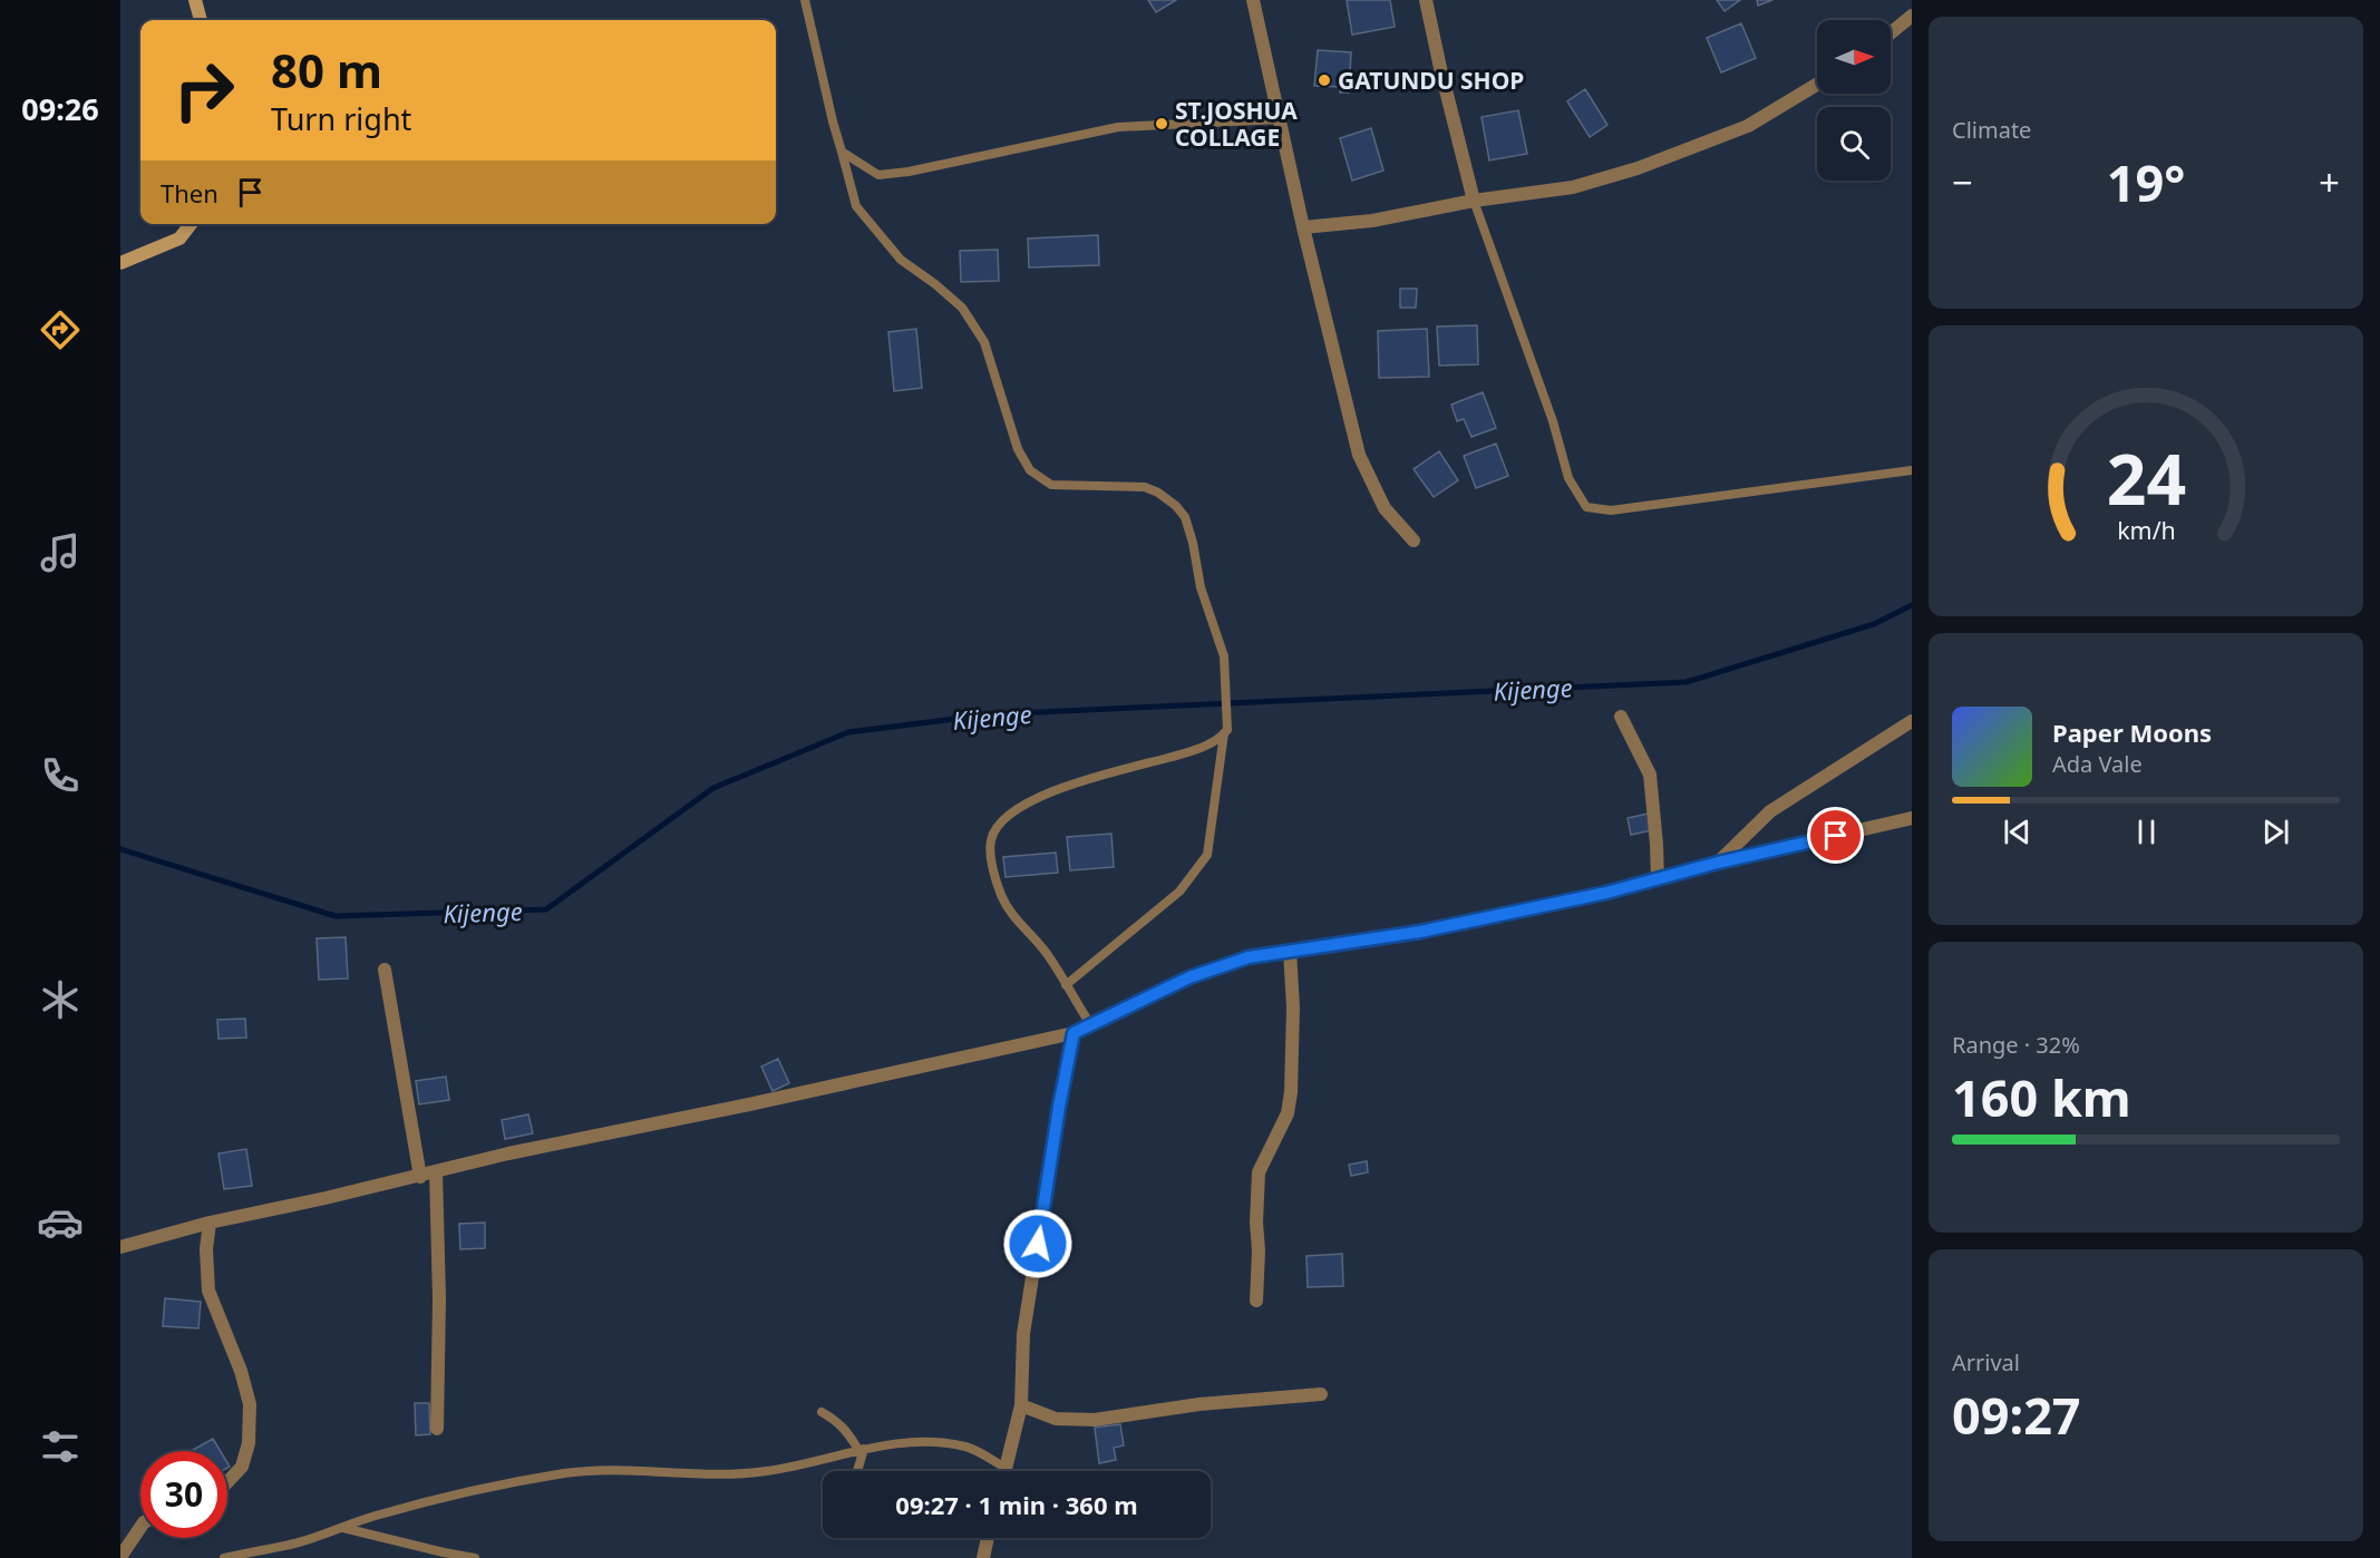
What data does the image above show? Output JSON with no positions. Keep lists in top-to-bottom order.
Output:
{
  "water": ["Kijenge"],
  "places": ["GATUNDU SHOP", "ST.JOSHUA COLLAGE"],
  "north": "right",
  "page": {
    "tabs": "09:26",
    "tile": [
      "Climate",
      ["Range · 32%", "160 km"],
      ["Arrival", "09:27"]
    ],
    "turn": ["80 m", "Turn right"],
    "heat": ["−", "19°", "+"],
    "then": "Then",
    "song": ["Paper Moons", "Ada Vale"],
    "limit": "30",
    "trip": "09:27 · 1 min · 360 m",
    "gauge": ["24", "km/h"]
  }
}
